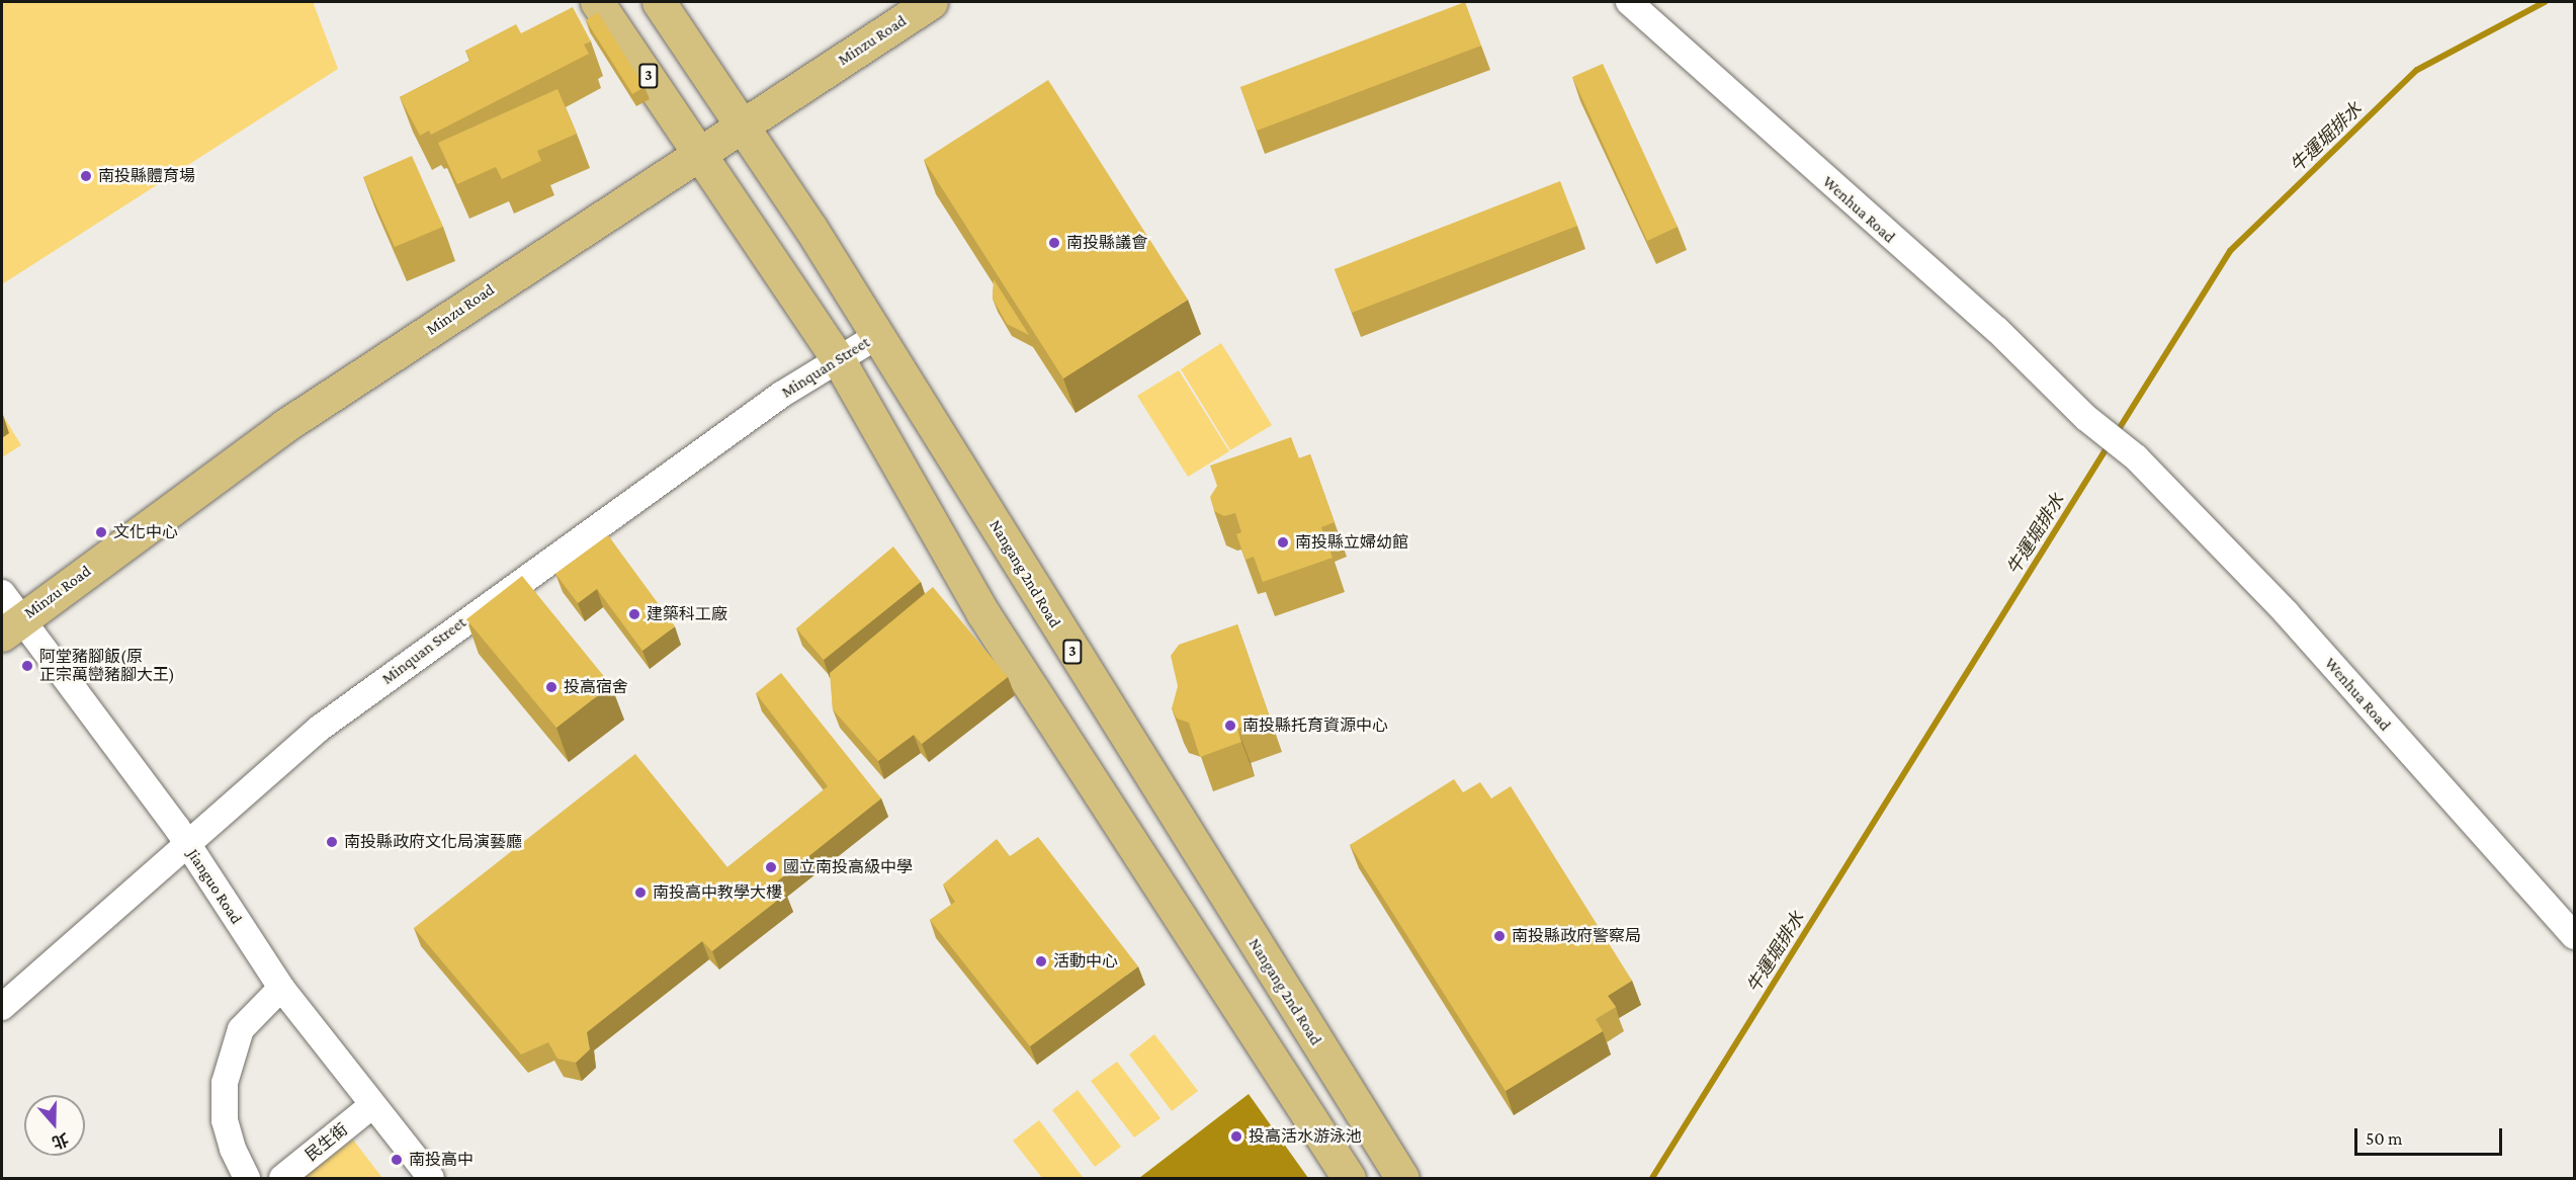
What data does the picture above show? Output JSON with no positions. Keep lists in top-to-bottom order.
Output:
{
  "streets": {
    "main road": ["Minzu Road", "3", "Nangang 2nd Road"],
    "street": [
      "Wenhua Road",
      "Minquan Street",
      "Jianguo Road",
      "民生街"
    ]
  },
  "crossings": [
    ["Minzu Road", "3"],
    ["Minzu Road", "Nangang 2nd Road"],
    ["Minzu Road", "Jianguo Road"],
    ["3", "Minquan Street"],
    ["3", "Nangang 2nd Road"],
    ["Minquan Street", "Nangang 2nd Road"],
    ["Minquan Street", "Jianguo Road"],
    ["Jianguo Road", "民生街"]
  ],
  "water": ["牛運堀排水"],
  "places": [
    "南投縣體育場",
    "南投縣議會",
    "文化中心",
    "南投縣立婦幼館",
    "建築科工廠",
    "阿堂豬腳飯(原 正宗萬巒豬腳大王)",
    "投高宿舍",
    "南投縣托育資源中心",
    "南投縣政府文化局演藝廳",
    "國立南投高級中學",
    "南投高中教學大樓",
    "南投縣政府警察局",
    "活動中心",
    "投高活水游泳池",
    "南投高中"
  ],
  "scale_bar": "50 m",
  "north": "bottom"
}
